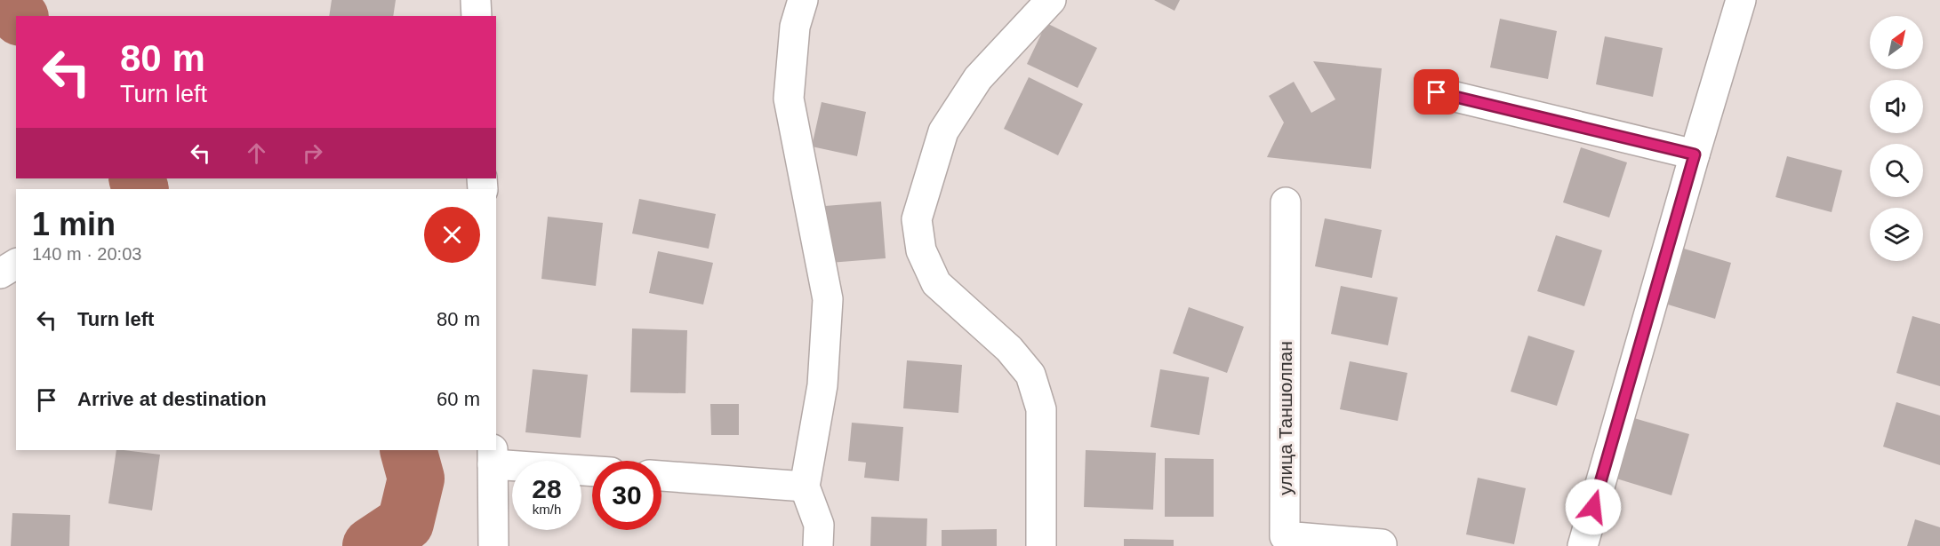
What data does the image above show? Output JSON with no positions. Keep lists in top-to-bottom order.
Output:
{
  "streets": {
    "street": ["улица Таншолпан"]
  },
  "north": "top right",
  "page": {
    "turn": ["80 m", "Turn left"],
    "heading": ["1 min", "140 m · 20:03"],
    "list": [
      {
        "name": "Turn left",
        "value": "80 m"
      },
      {
        "name": "Arrive at destination",
        "value": "60 m"
      }
    ],
    "speed": "28 km/h",
    "limit": "30"
  }
}
